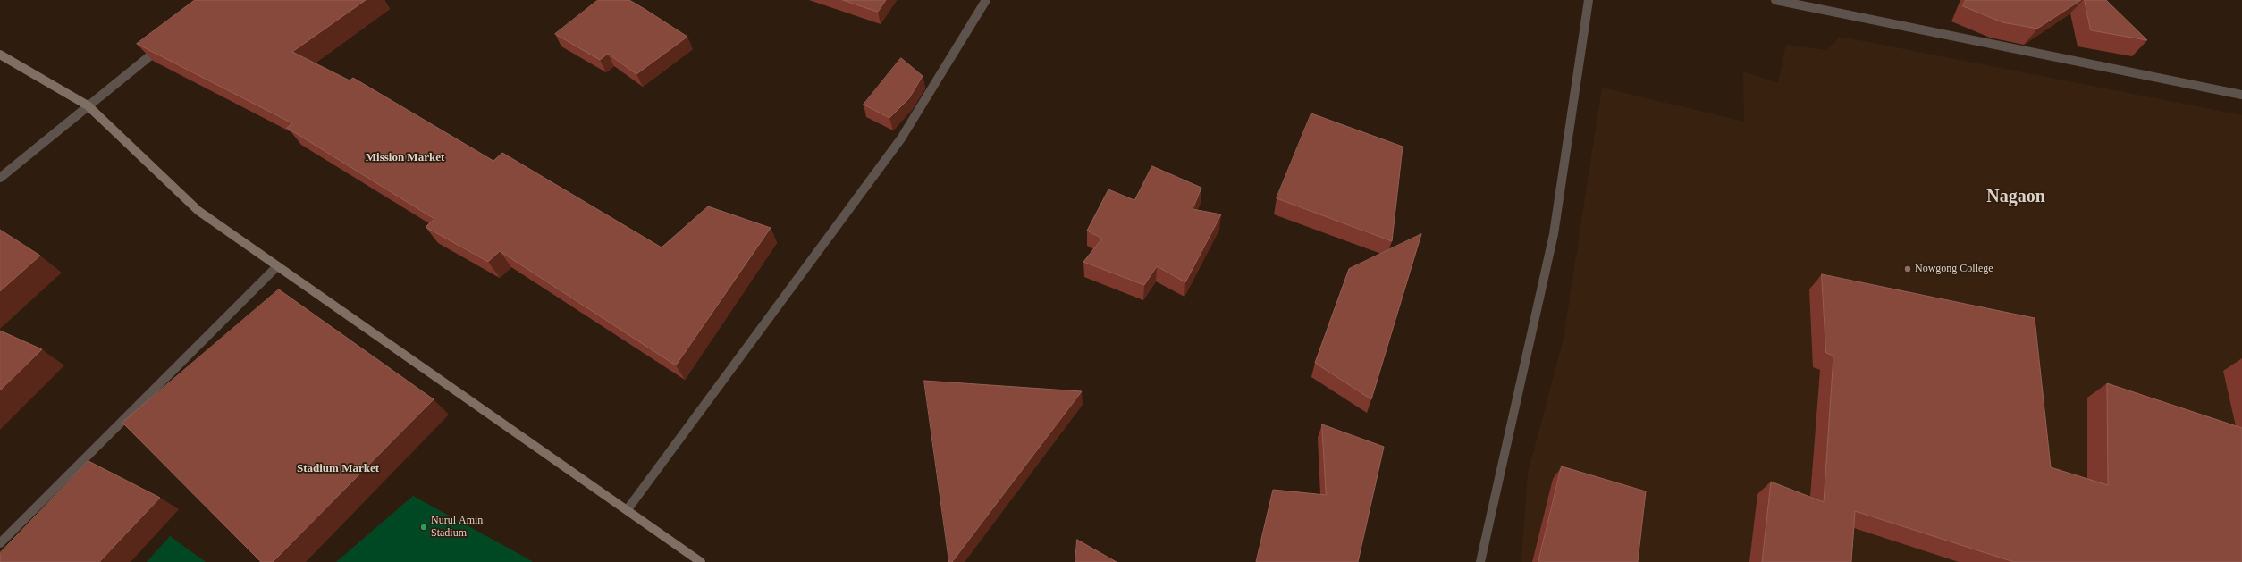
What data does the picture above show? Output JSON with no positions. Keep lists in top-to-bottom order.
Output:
{
  "districts": ["Mission Market", "Nagaon", "Stadium Market"],
  "places": ["Nowgong College", "Nurul Amin Stadium"]
}
